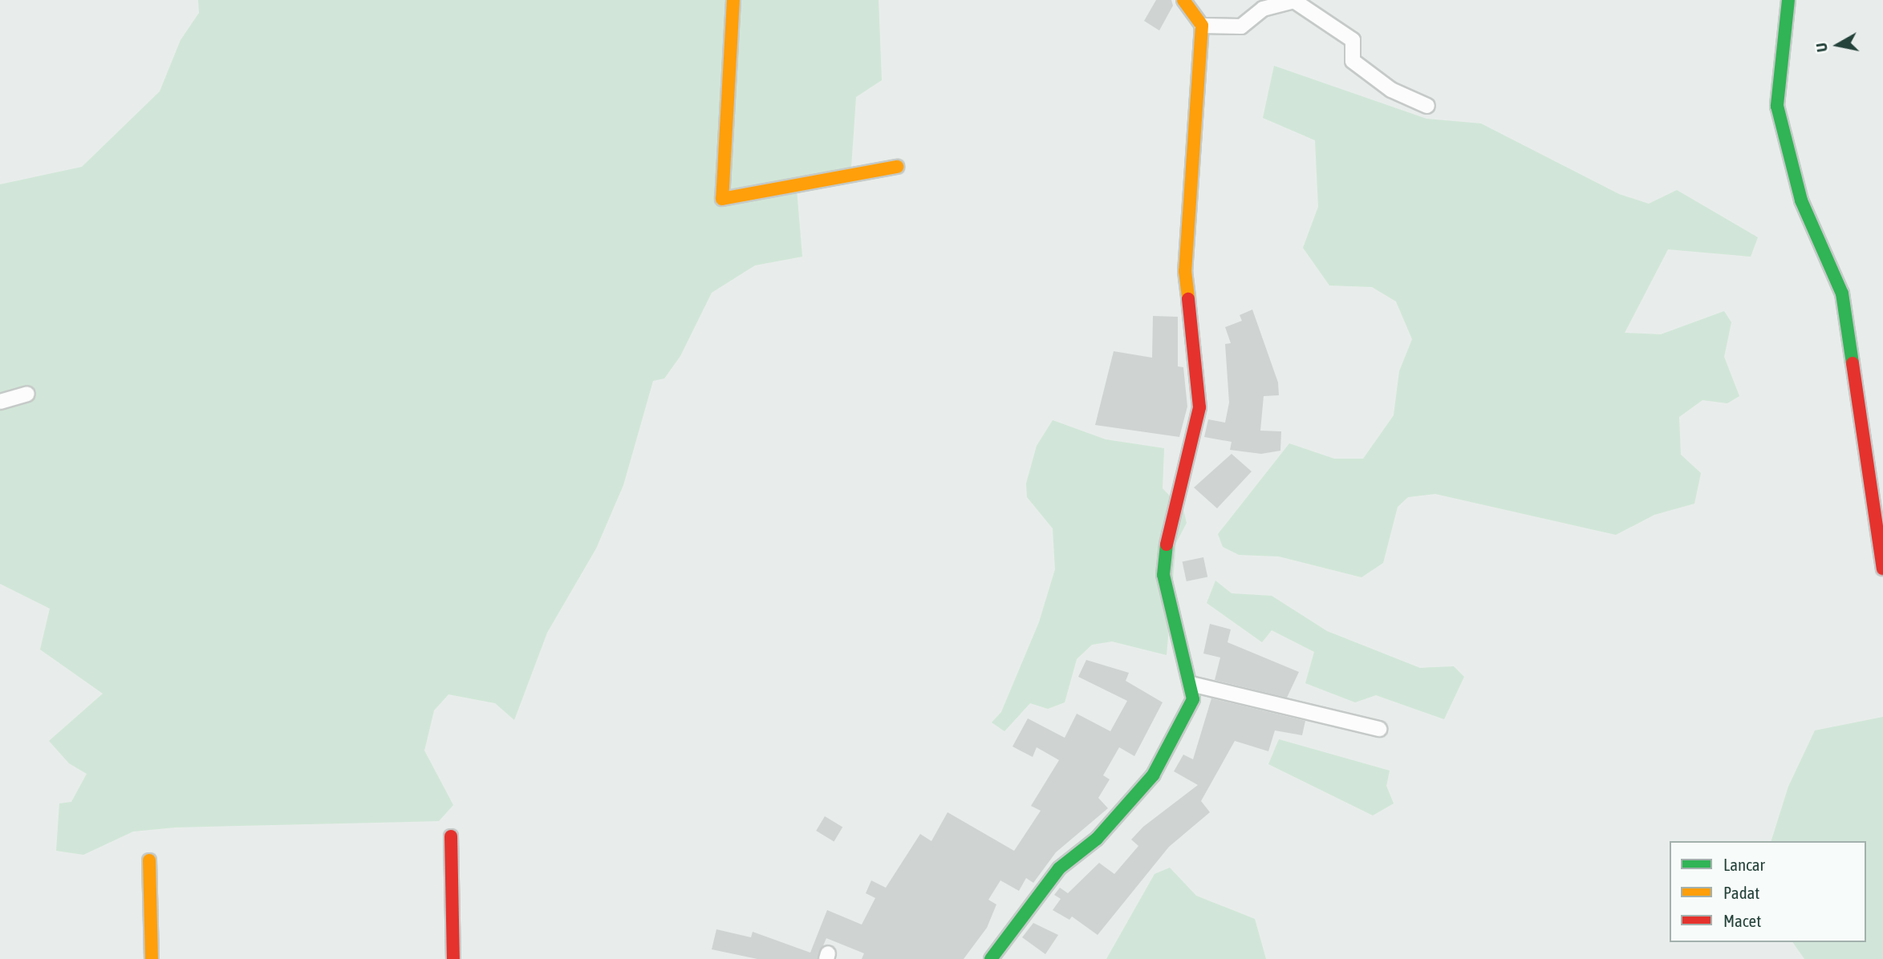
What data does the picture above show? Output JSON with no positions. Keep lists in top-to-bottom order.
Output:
{
  "legend": ["Lancar", "Padat", "Macet"],
  "north": "left"
}
